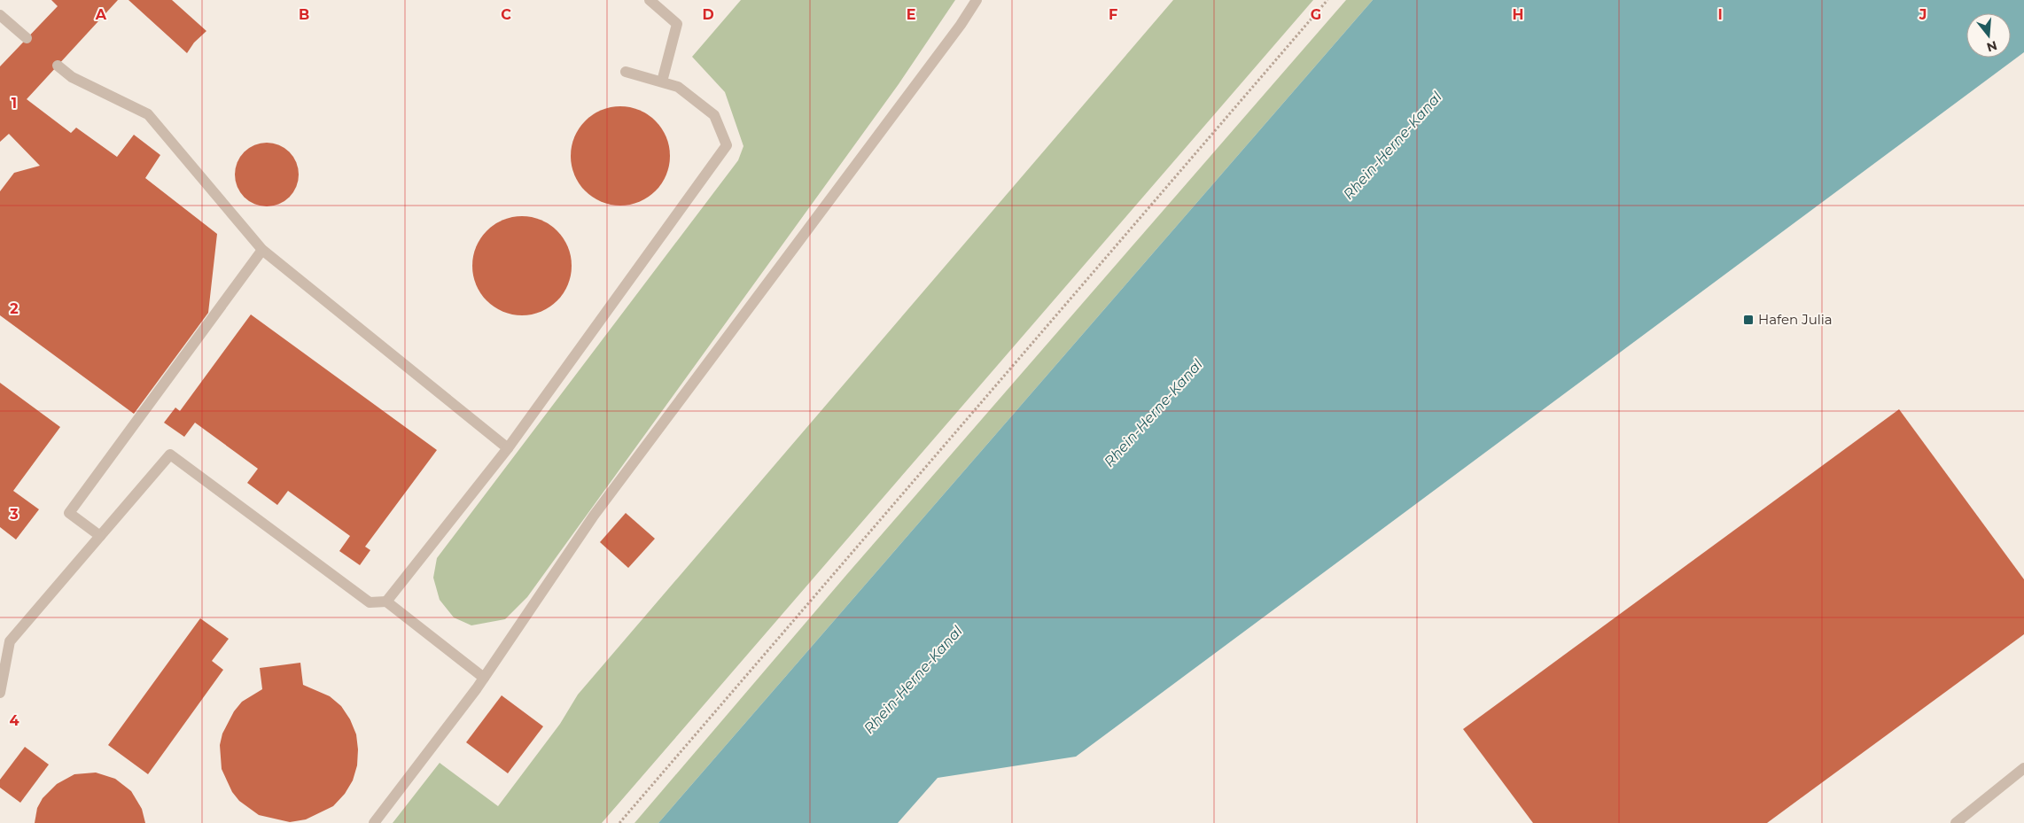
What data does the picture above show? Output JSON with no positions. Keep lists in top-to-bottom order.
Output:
{
  "water": ["Rhein-Herne-Kanal"],
  "places": {
    "transit": ["Hafen Julia"]
  },
  "north": "bottom",
  "grid": {
    "columns": [
      "A",
      "B",
      "C",
      "D",
      "E",
      "F",
      "G",
      "H",
      "I",
      "J"
    ],
    "rows": [
      "1",
      "2",
      "3",
      "4"
    ]
  }
}
